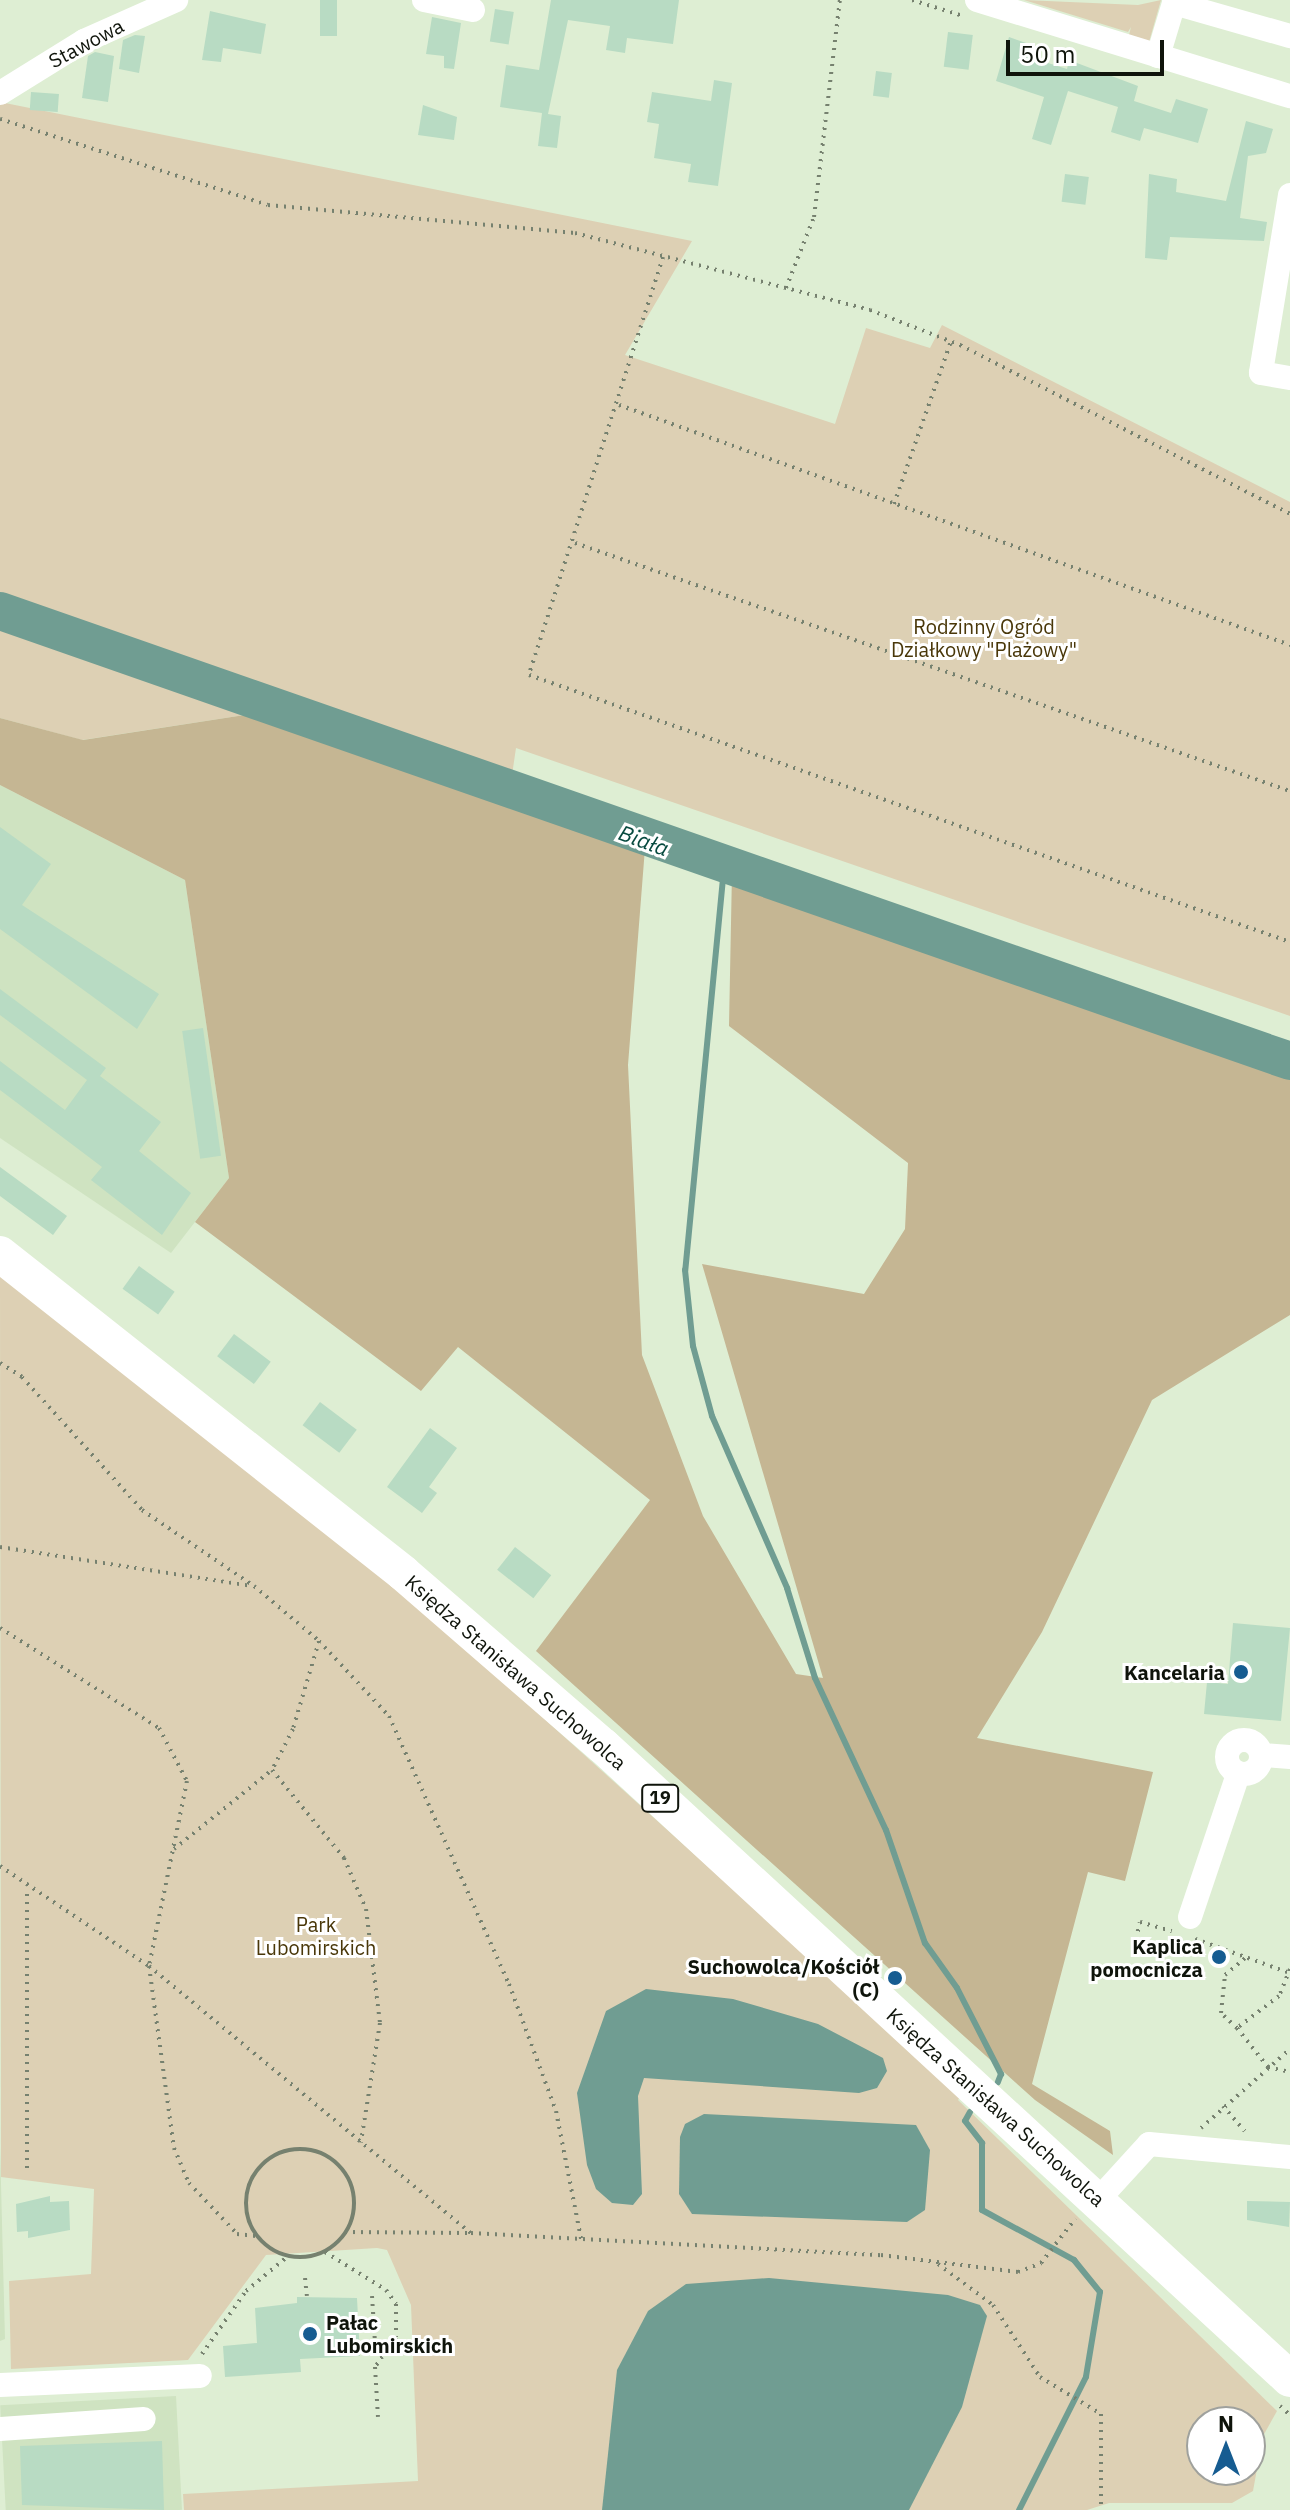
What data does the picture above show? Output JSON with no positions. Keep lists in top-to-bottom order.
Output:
{
  "streets": {
    "highway": ["Księdza Stanisława Suchowolca", "19"],
    "street": ["Stawowa"]
  },
  "water": ["Biała"],
  "parks": ["Rodzinny Ogród Działkowy \"Plażowy\"", "Park Lubomirskich"],
  "places": [
    "Kancelaria",
    "Kaplica pomocnicza",
    "Suchowolca/Kościół (C)",
    "Pałac Lubomirskich"
  ],
  "scale_bar": "50 m",
  "north": "top"
}
